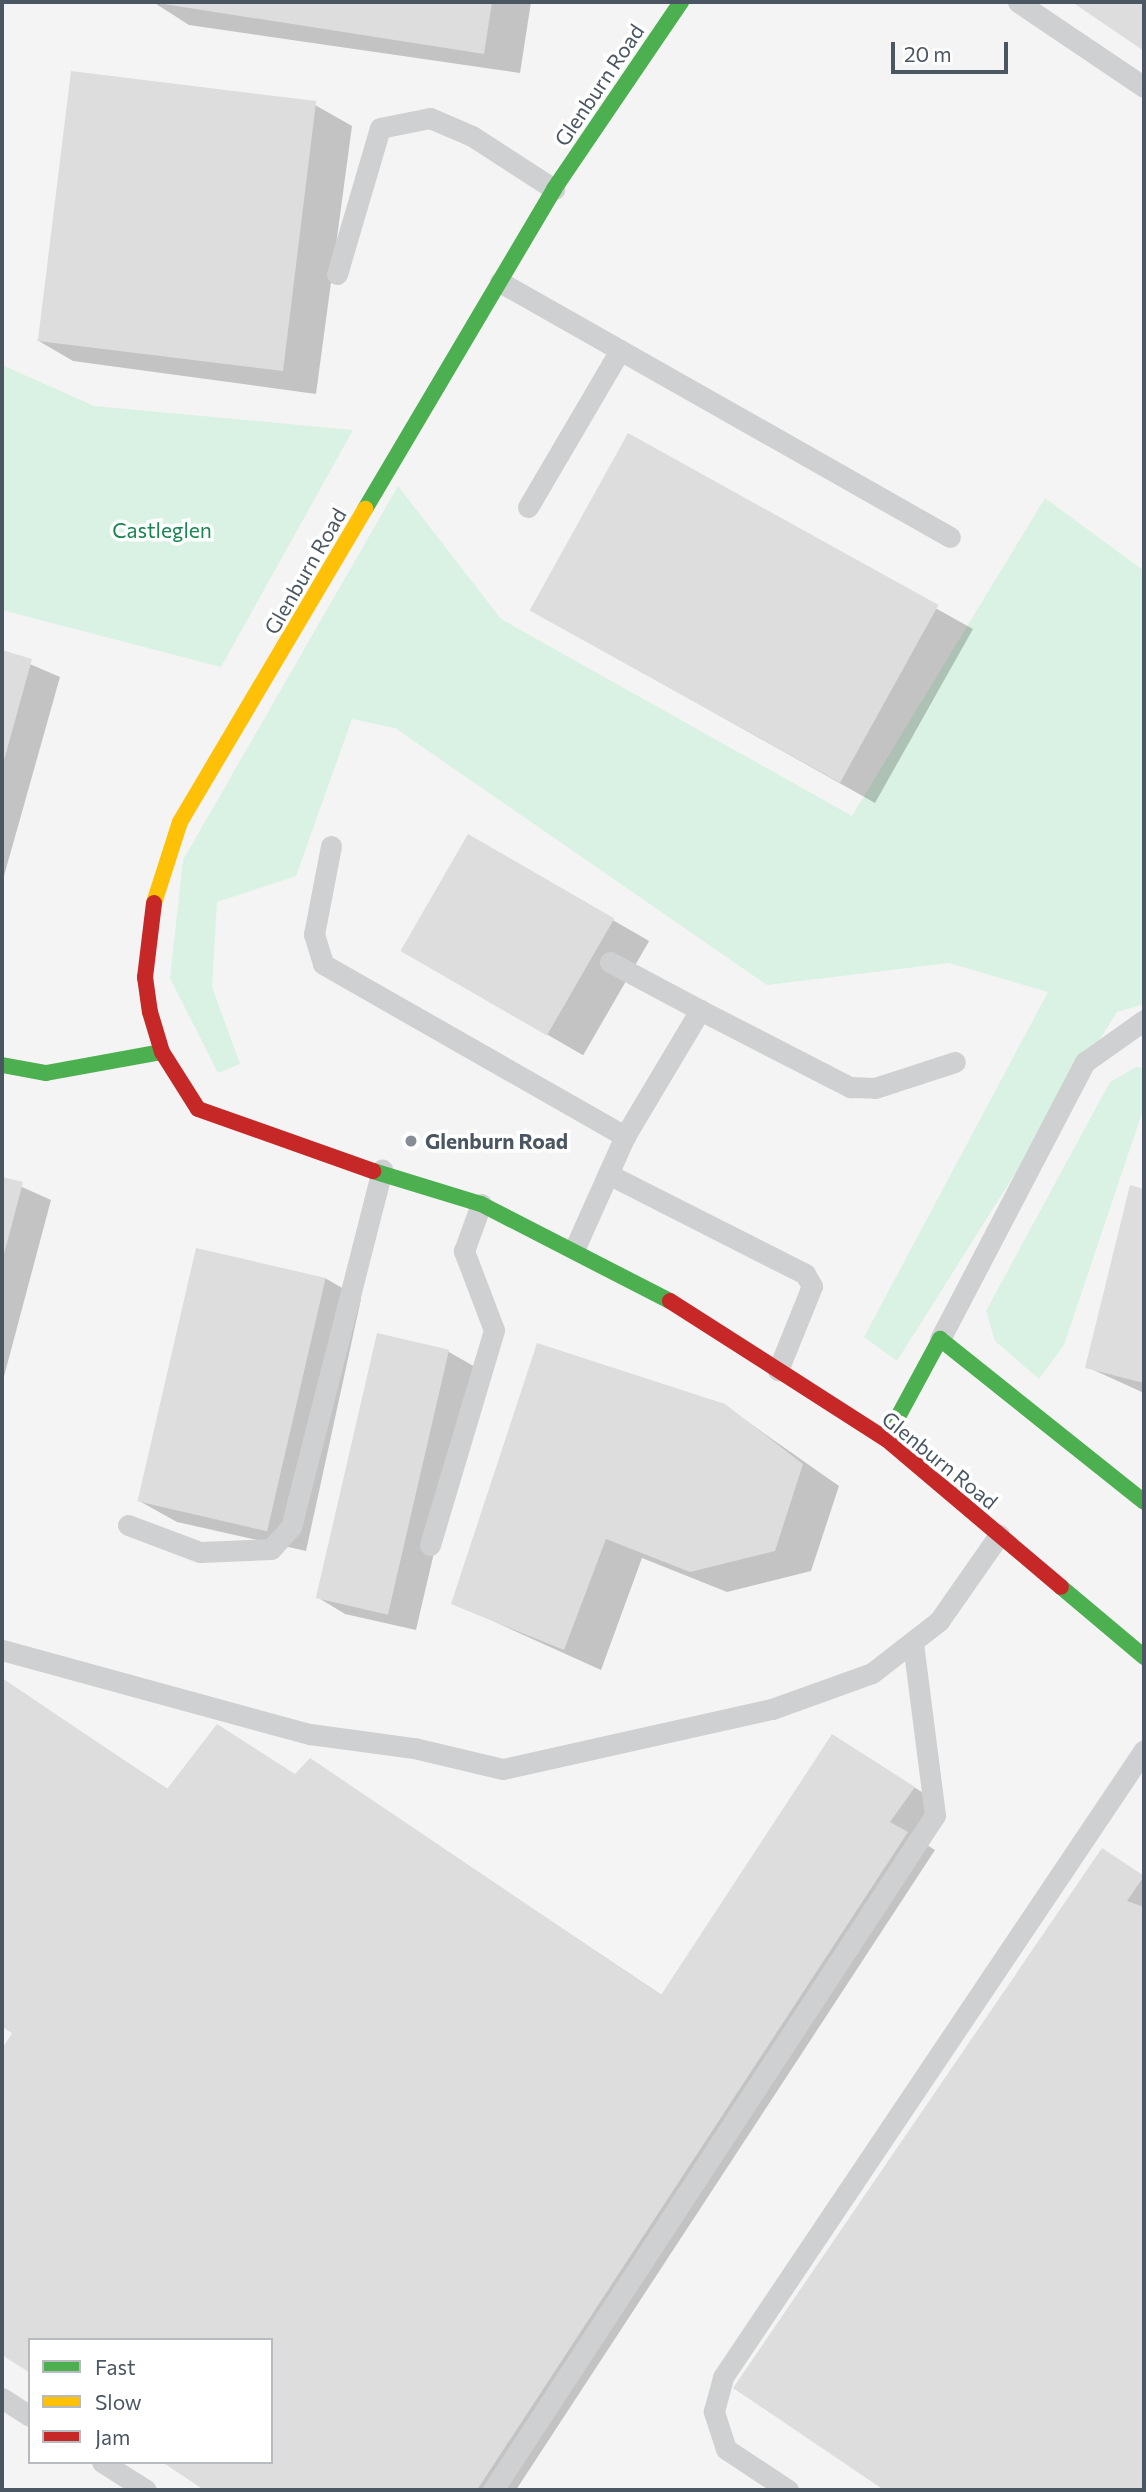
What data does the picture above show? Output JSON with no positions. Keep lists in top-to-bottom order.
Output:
{
  "streets": {
    "street": ["Glenburn Road"]
  },
  "parks": ["Castleglen"],
  "places": ["Glenburn Road"],
  "legend": ["Fast", "Slow", "Jam"],
  "scale_bar": "20 m"
}
